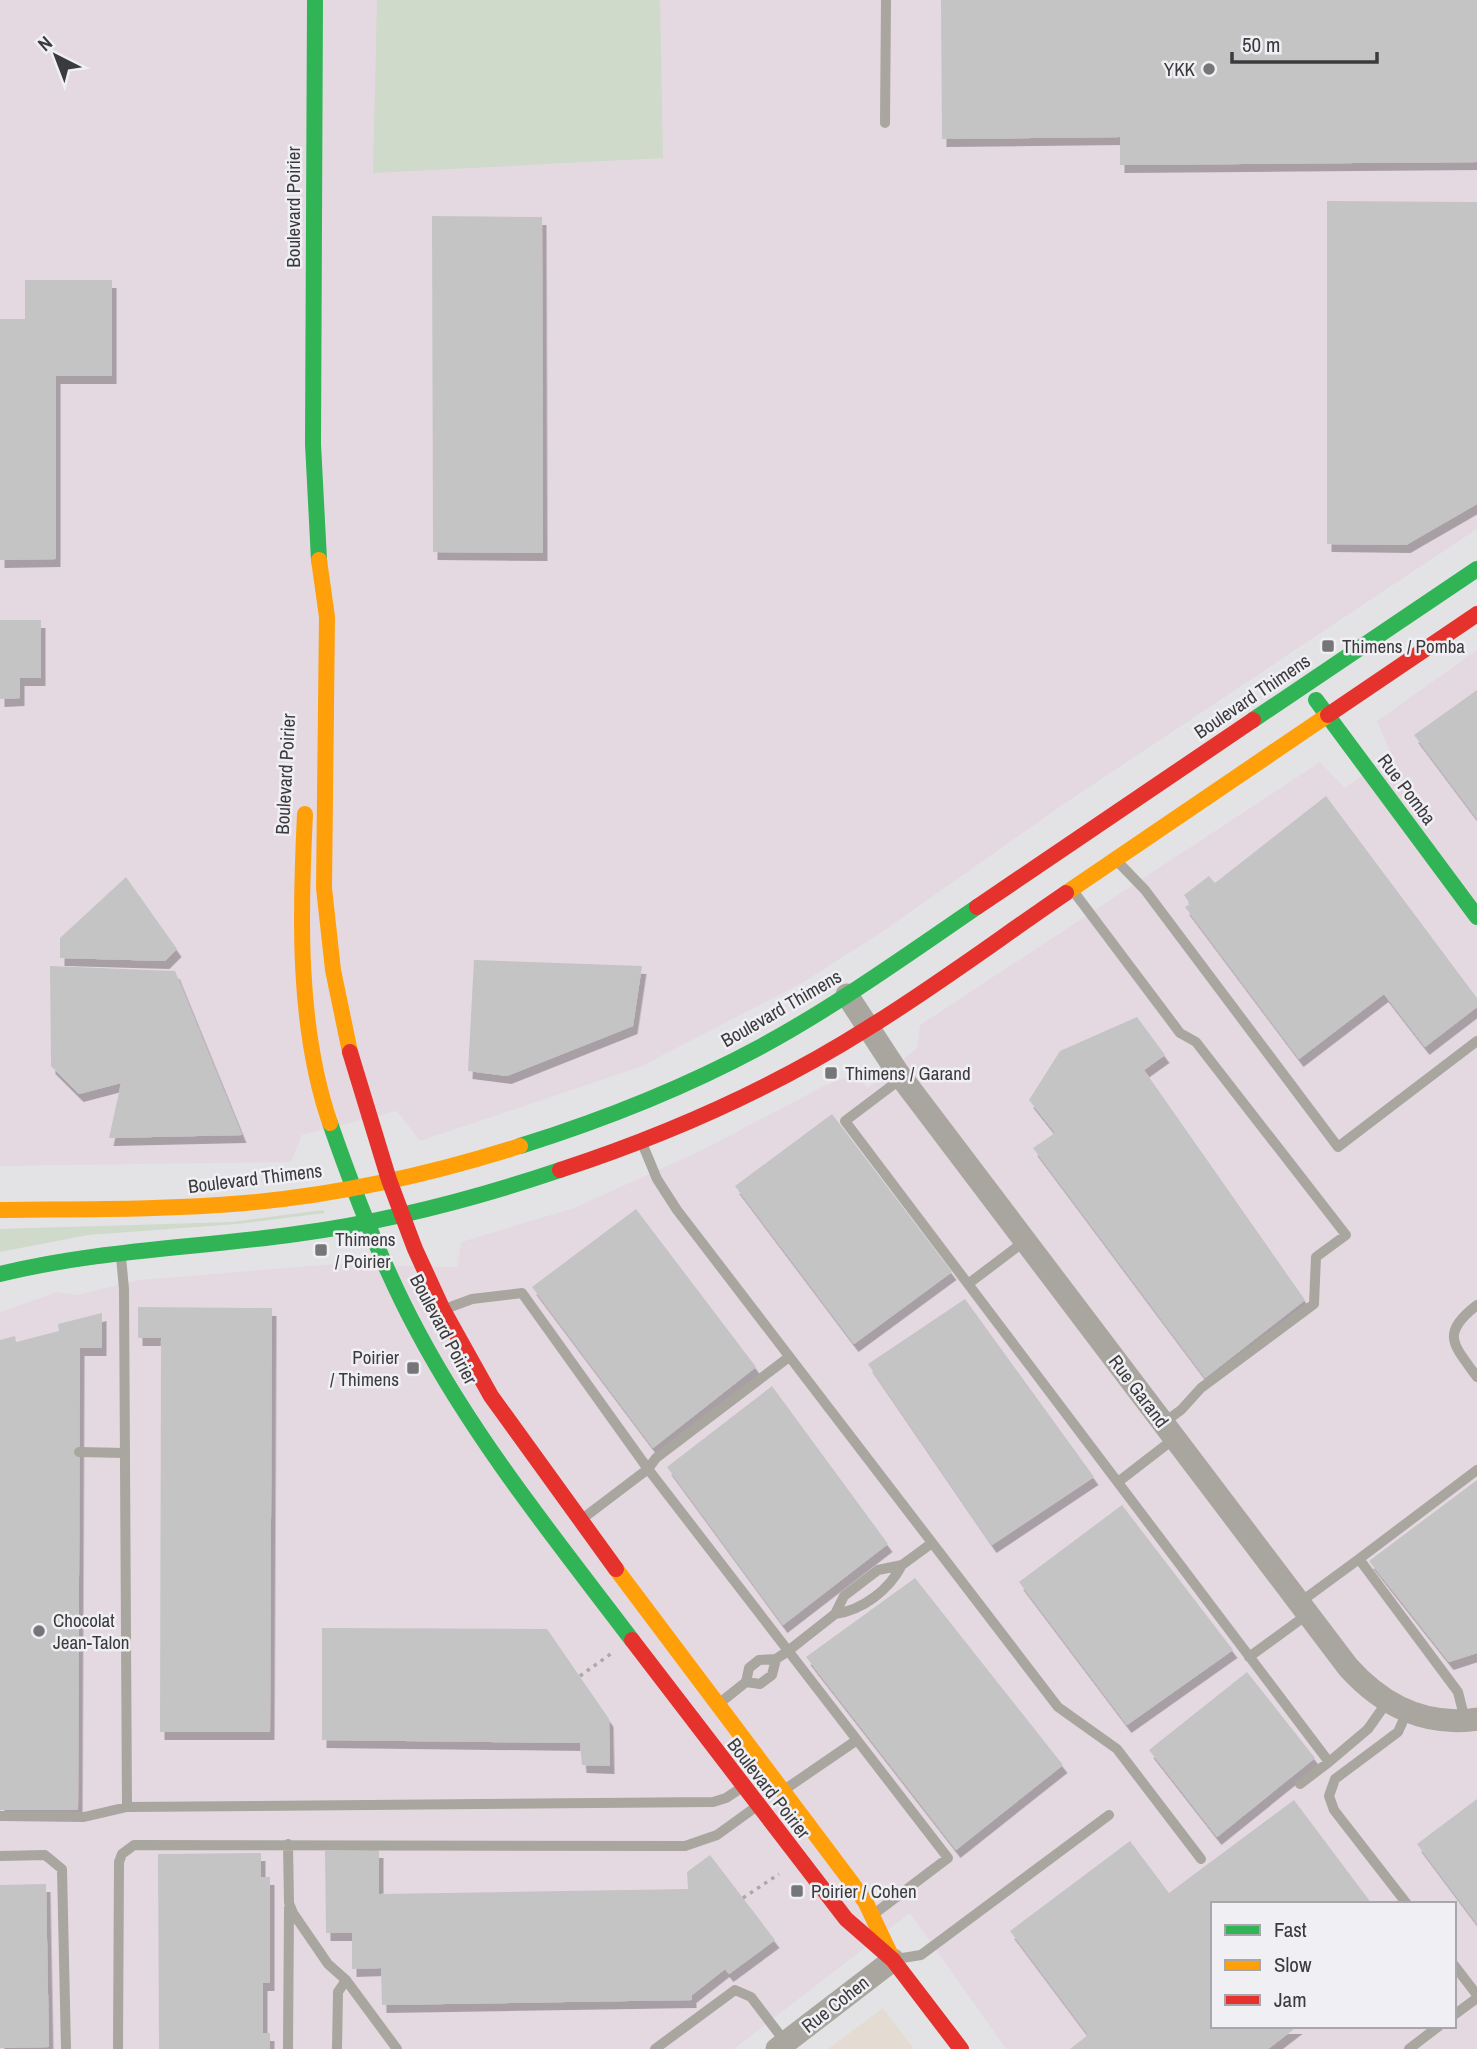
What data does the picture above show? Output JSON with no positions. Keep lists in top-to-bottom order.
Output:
{
  "streets": {
    "street": [
      "Boulevard Poirier",
      "Boulevard Thimens",
      "Rue Pomba",
      "Rue Garand",
      "Rue Cohen"
    ]
  },
  "crossings": [
    ["Boulevard Poirier", "Boulevard Thimens"],
    ["Boulevard Poirier", "Rue Cohen"],
    ["Boulevard Thimens", "Rue Pomba"],
    ["Boulevard Thimens", "Rue Garand"]
  ],
  "places": {
    "other": ["YKK", "Chocolat Jean-Talon"],
    "transit": [
      "Thimens / Pomba",
      "Thimens / Garand",
      "Thimens / Poirier",
      "Poirier / Thimens",
      "Poirier / Cohen"
    ]
  },
  "legend": ["Fast", "Slow", "Jam"],
  "scale_bar": "50 m",
  "north": "top left"
}
